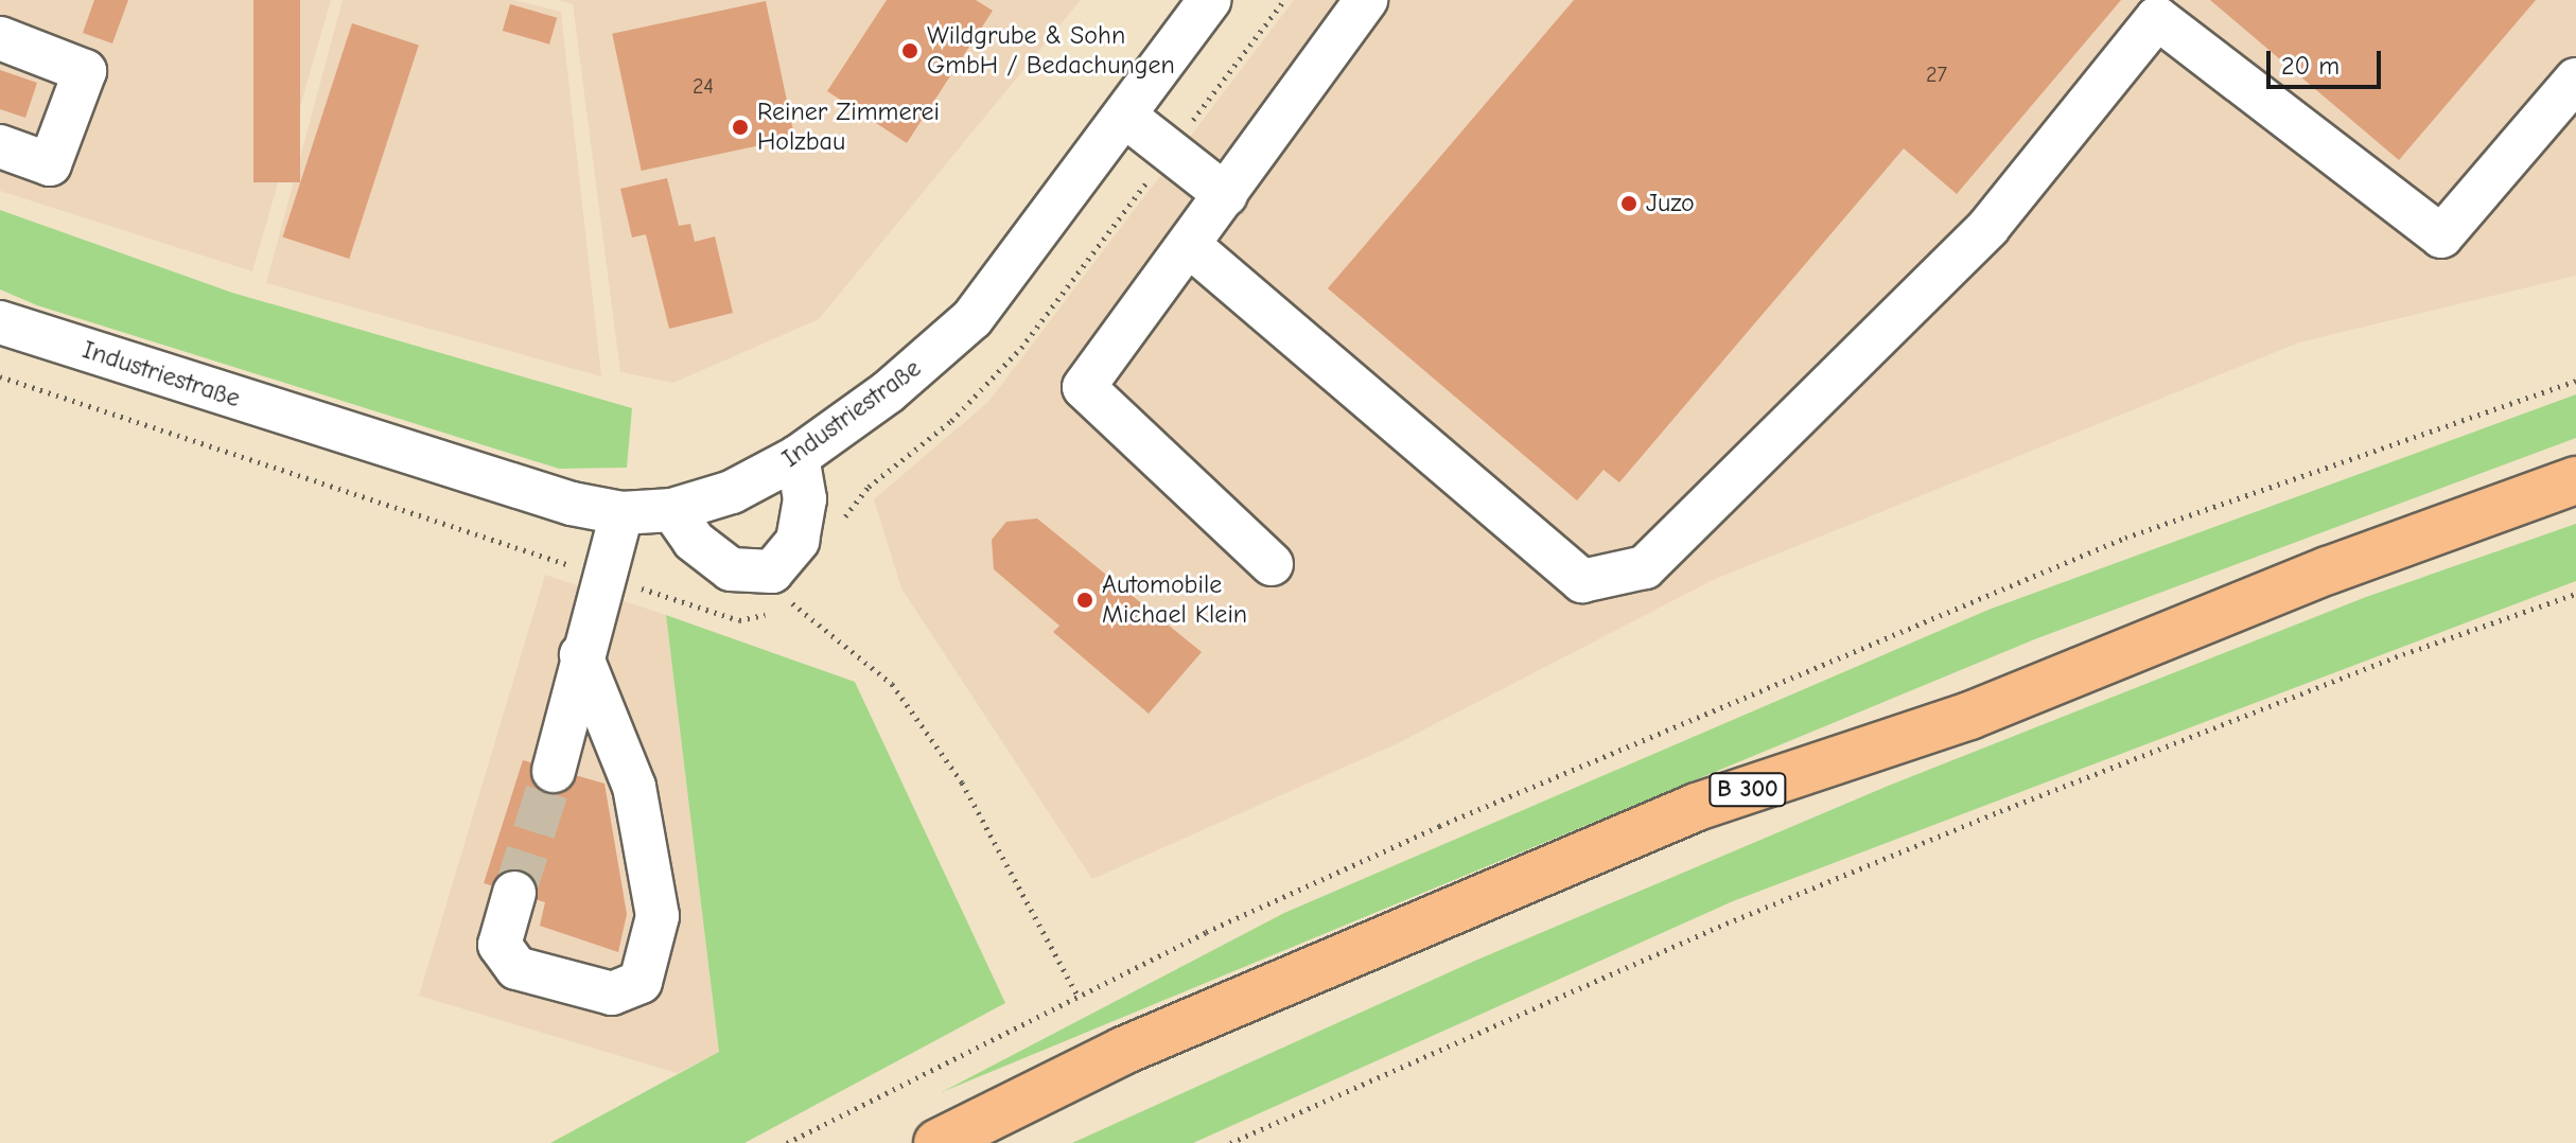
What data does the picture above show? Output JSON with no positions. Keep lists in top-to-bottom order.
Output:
{
  "streets": {
    "highway": ["B 300"],
    "street": ["Industriestraße"]
  },
  "places": [
    "Wildgrube & Sohn GmbH / Bedachungen",
    "Reiner Zimmerei Holzbau",
    "Juzo",
    "Automobile Michael Klein"
  ],
  "house_numbers": ["27", "24"],
  "scale_bar": "20 m"
}
